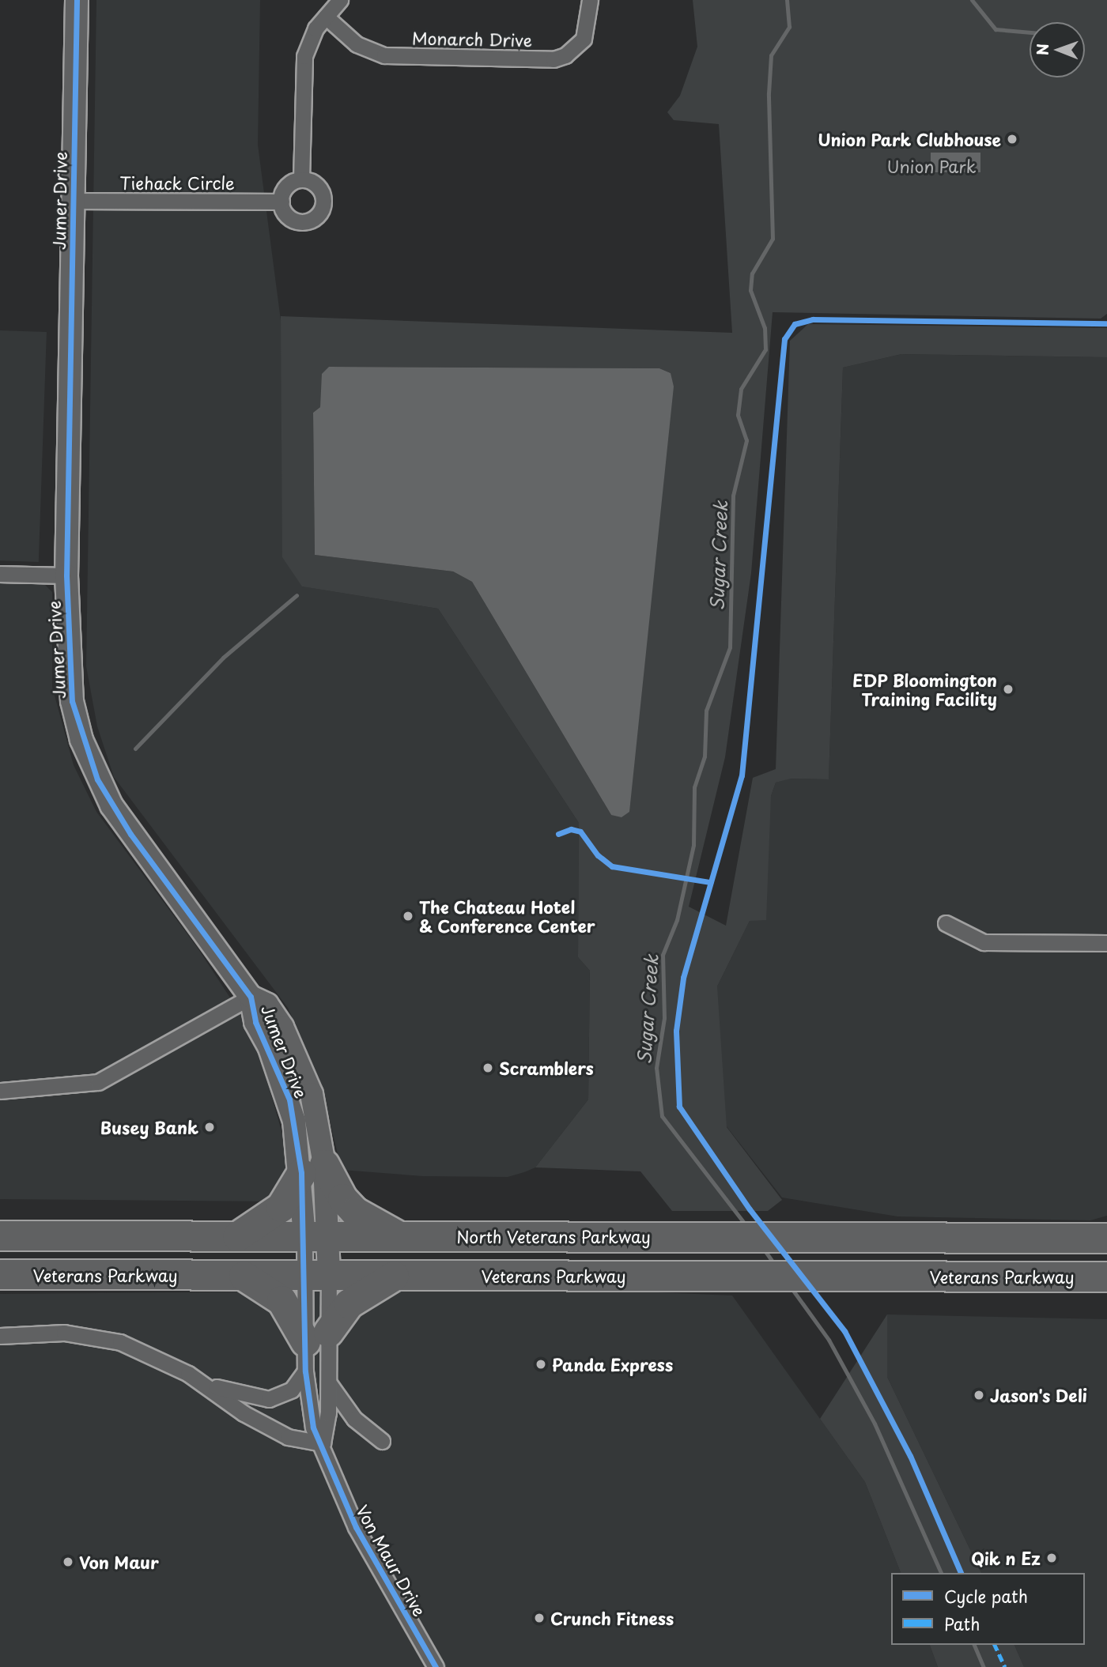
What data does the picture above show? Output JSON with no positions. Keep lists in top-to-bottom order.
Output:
{
  "streets": {
    "highway": ["North Veterans Parkway", "Veterans Parkway"],
    "street": [
      "Monarch Drive",
      "Tiehack Circle",
      "Jumer Drive",
      "Von Maur Drive"
    ]
  },
  "crossings": [
    ["Tiehack Circle", "Jumer Drive"],
    ["Jumer Drive", "North Veterans Parkway"],
    ["Jumer Drive", "Veterans Parkway"],
    ["Jumer Drive", "Von Maur Drive"],
    ["Veterans Parkway", "Von Maur Drive"]
  ],
  "water": ["Sugar Creek"],
  "parks": ["Union Park"],
  "places": [
    "Union Park Clubhouse",
    "EDP Bloomington Training Facility",
    "The Chateau Hotel & Conference Center",
    "Scramblers",
    "Busey Bank",
    "Panda Express",
    "Jason's Deli",
    "Qik n Ez",
    "Von Maur",
    "Crunch Fitness"
  ],
  "legend": ["Cycle path", "Path"],
  "north": "left"
}
